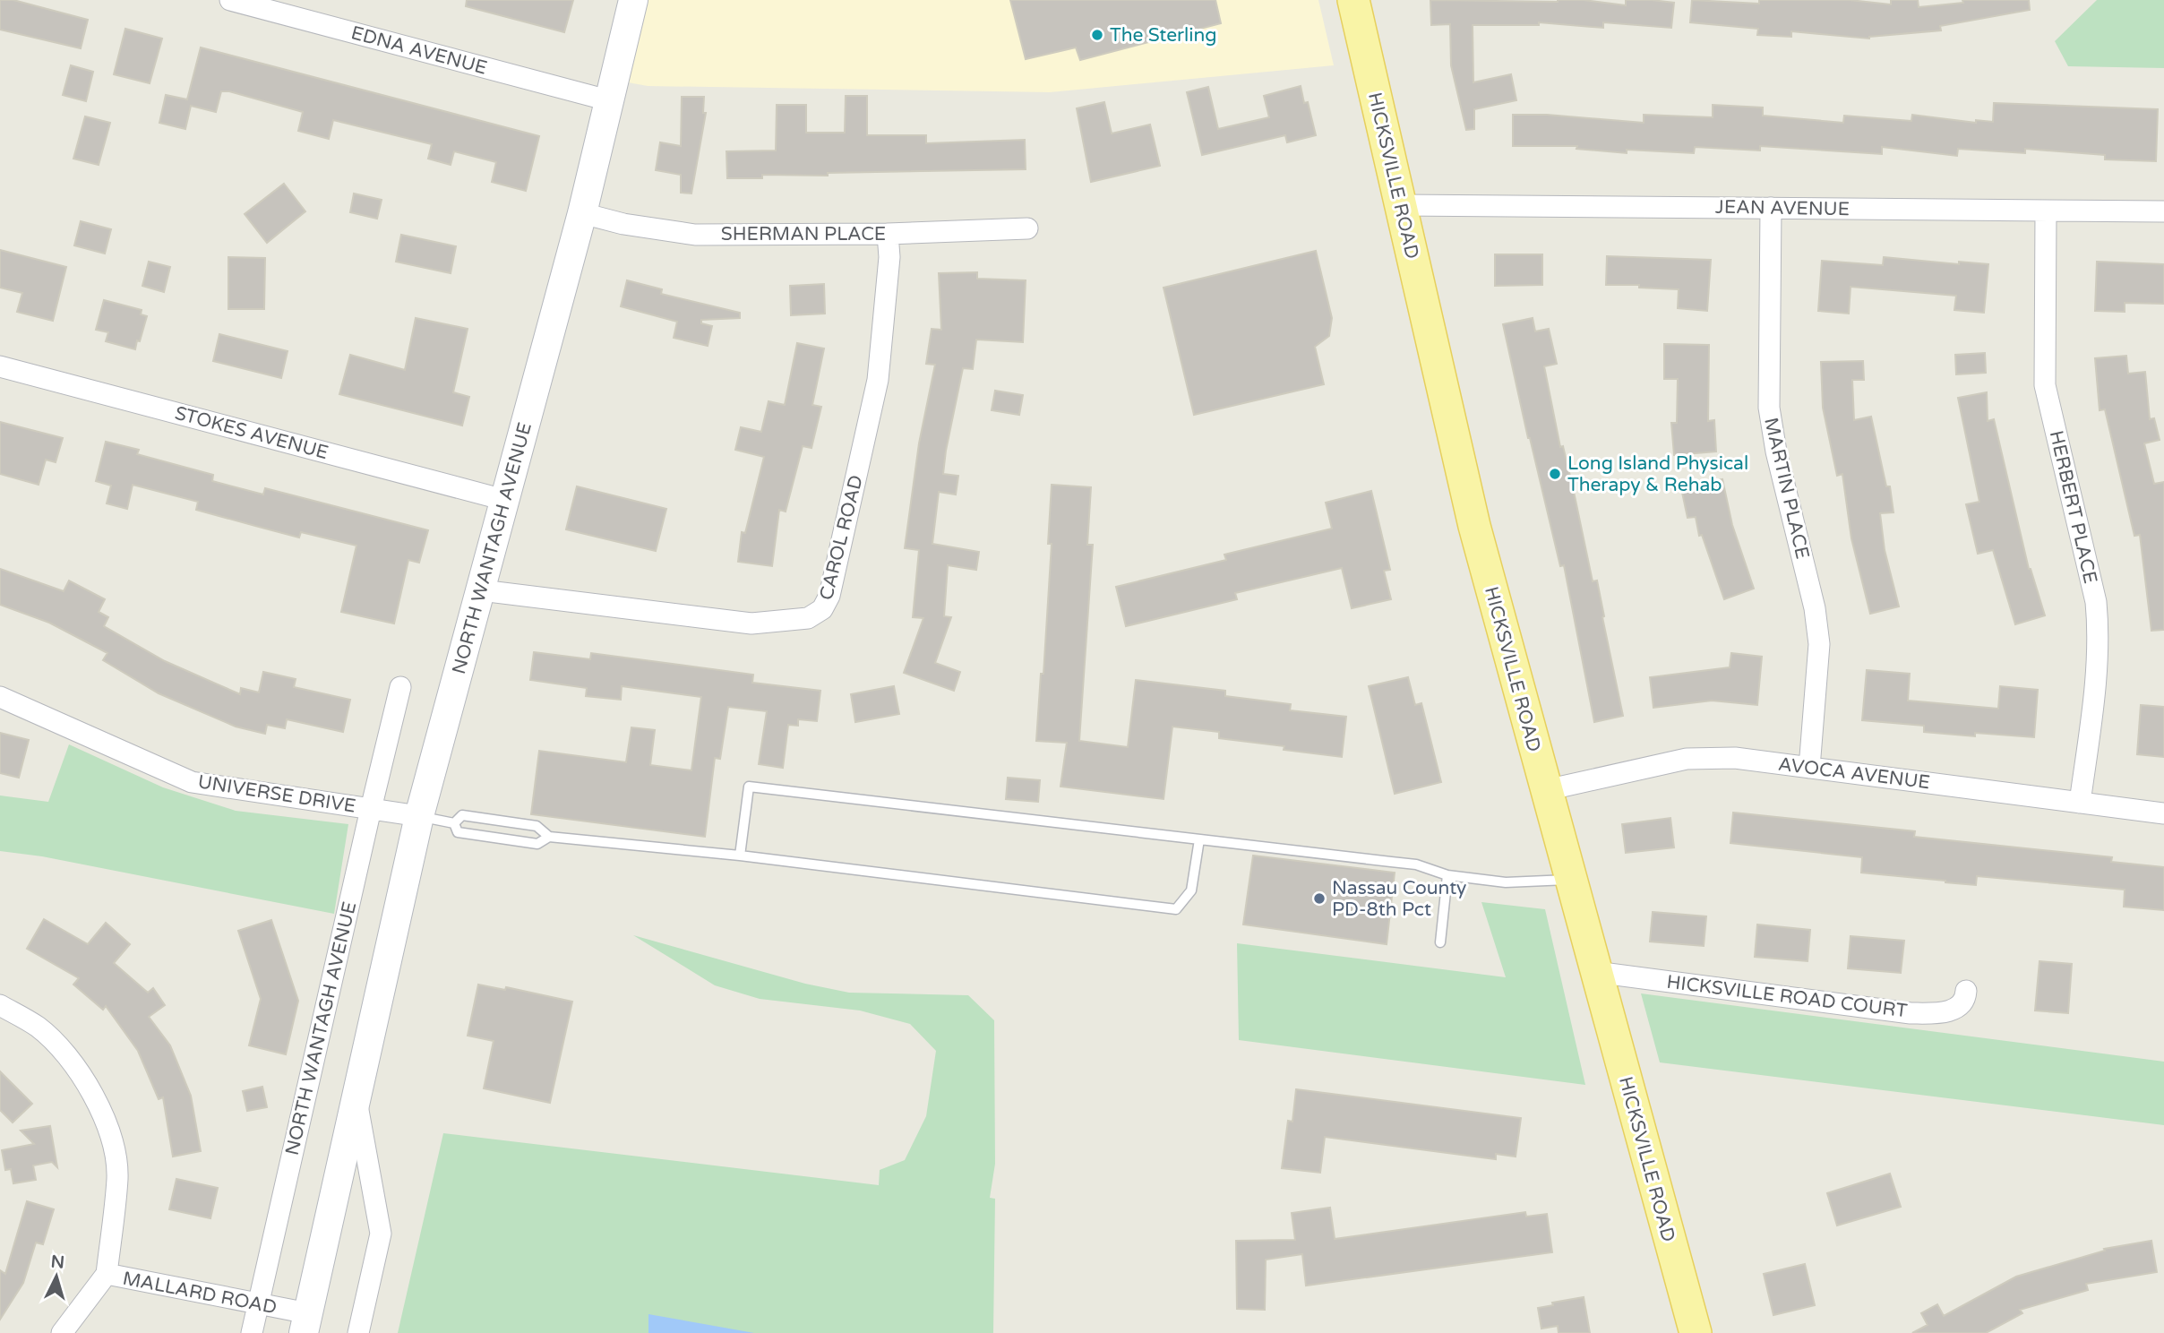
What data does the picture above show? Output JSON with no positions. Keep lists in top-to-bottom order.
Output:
{
  "streets": {
    "main road": ["HICKSVILLE ROAD", "NORTH WANTAGH AVENUE"],
    "street": [
      "EDNA AVENUE",
      "JEAN AVENUE",
      "SHERMAN PLACE",
      "STOKES AVENUE",
      "MARTIN PLACE",
      "HERBERT PLACE",
      "CAROL ROAD",
      "AVOCA AVENUE",
      "UNIVERSE DRIVE",
      "HICKSVILLE ROAD COURT",
      "MALLARD ROAD"
    ]
  },
  "crossings": [
    ["EDNA AVENUE", "NORTH WANTAGH AVENUE"],
    ["HICKSVILLE ROAD", "JEAN AVENUE"],
    ["HICKSVILLE ROAD", "AVOCA AVENUE"],
    ["HICKSVILLE ROAD", "HICKSVILLE ROAD COURT"],
    ["JEAN AVENUE", "MARTIN PLACE"],
    ["JEAN AVENUE", "HERBERT PLACE"],
    ["SHERMAN PLACE", "CAROL ROAD"],
    ["SHERMAN PLACE", "NORTH WANTAGH AVENUE"],
    ["STOKES AVENUE", "NORTH WANTAGH AVENUE"],
    ["MARTIN PLACE", "AVOCA AVENUE"],
    ["HERBERT PLACE", "AVOCA AVENUE"],
    ["CAROL ROAD", "NORTH WANTAGH AVENUE"],
    ["NORTH WANTAGH AVENUE", "UNIVERSE DRIVE"],
    ["NORTH WANTAGH AVENUE", "MALLARD ROAD"]
  ],
  "places": ["The Sterling", "Long Island Physical Therapy & Rehab", "Nassau County PD-8th Pct"],
  "north": "top"
}
